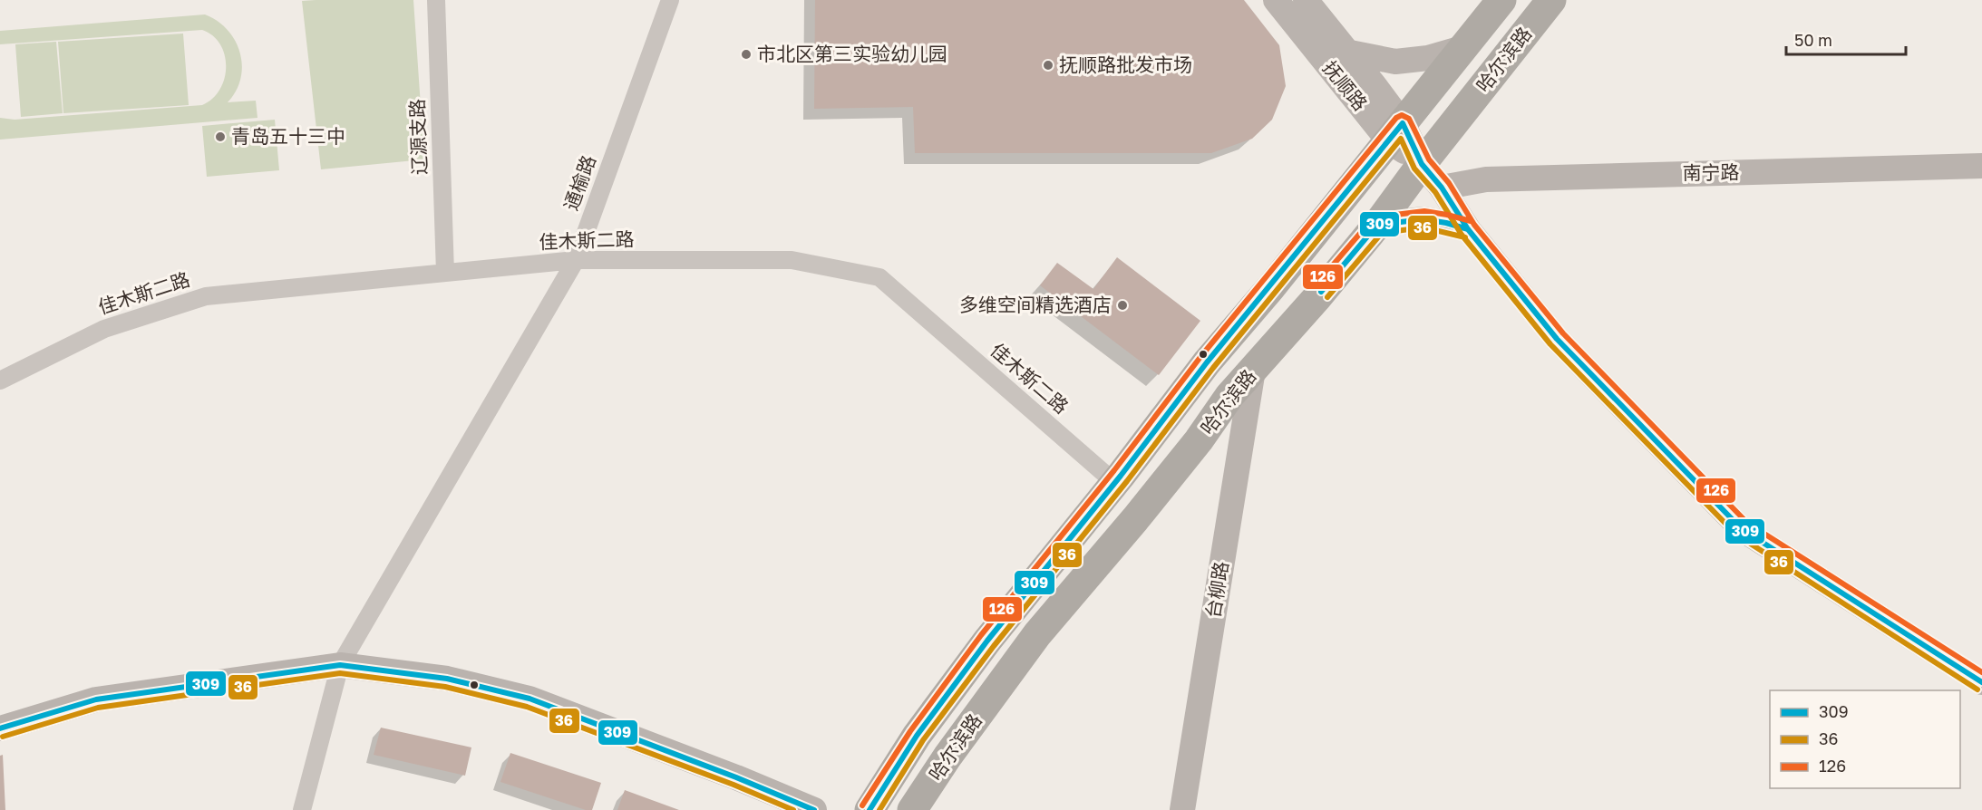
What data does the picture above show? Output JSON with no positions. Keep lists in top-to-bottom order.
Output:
{
  "streets": {
    "highway": ["哈尔滨路"],
    "street": [
      "抚顺路",
      "辽源支路",
      "南宁路",
      "通榆路",
      "佳木斯二路",
      "台柳路"
    ]
  },
  "crossings": [
    ["哈尔滨路", "抚顺路"],
    ["哈尔滨路", "佳木斯二路"],
    ["哈尔滨路", "台柳路"],
    ["抚顺路", "南宁路"],
    ["辽源支路", "佳木斯二路"],
    ["通榆路", "佳木斯二路"]
  ],
  "places": [
    "市北区第三实验幼儿园",
    "抚顺路批发市场",
    "青岛五十三中",
    "多维空间精选酒店"
  ],
  "lines": ["transit line 126", "transit line 309", "transit line 36"],
  "legend": ["309", "36", "126"],
  "scale_bar": "50 m"
}
